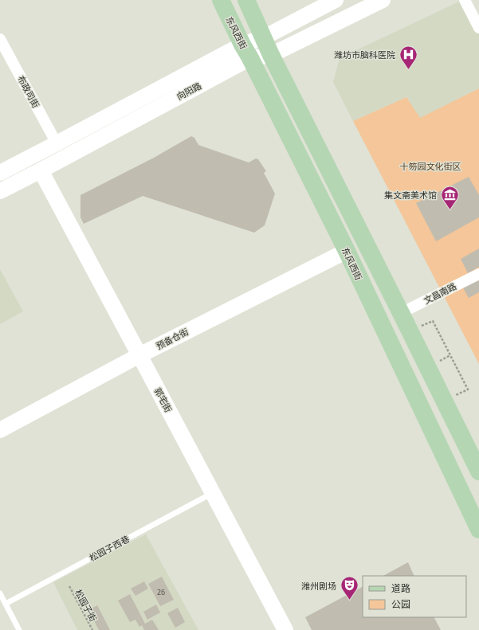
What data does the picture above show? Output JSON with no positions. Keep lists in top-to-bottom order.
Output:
{
  "streets": {
    "main road": ["东风西街"],
    "street": [
      "向阳路",
      "布政司街",
      "文昌南路",
      "预备仓街",
      "郭宅街"
    ],
    "lane": ["松园子西巷"],
    "path": ["松园子街"]
  },
  "crossings": [
    ["东风西街", "向阳路"],
    ["东风西街", "预备仓街"],
    ["向阳路", "布政司街"],
    ["向阳路", "郭宅街"],
    ["预备仓街", "郭宅街"],
    ["郭宅街", "松园子西巷"]
  ],
  "parks": ["十笏园文化街区"],
  "places": {
    "hospital": ["潍坊市脑科医院"],
    "museum": ["集文斋美术馆"],
    "theatre": ["潍州剧场"]
  },
  "house_numbers": ["26"],
  "legend": ["道路", "公园"]
}
